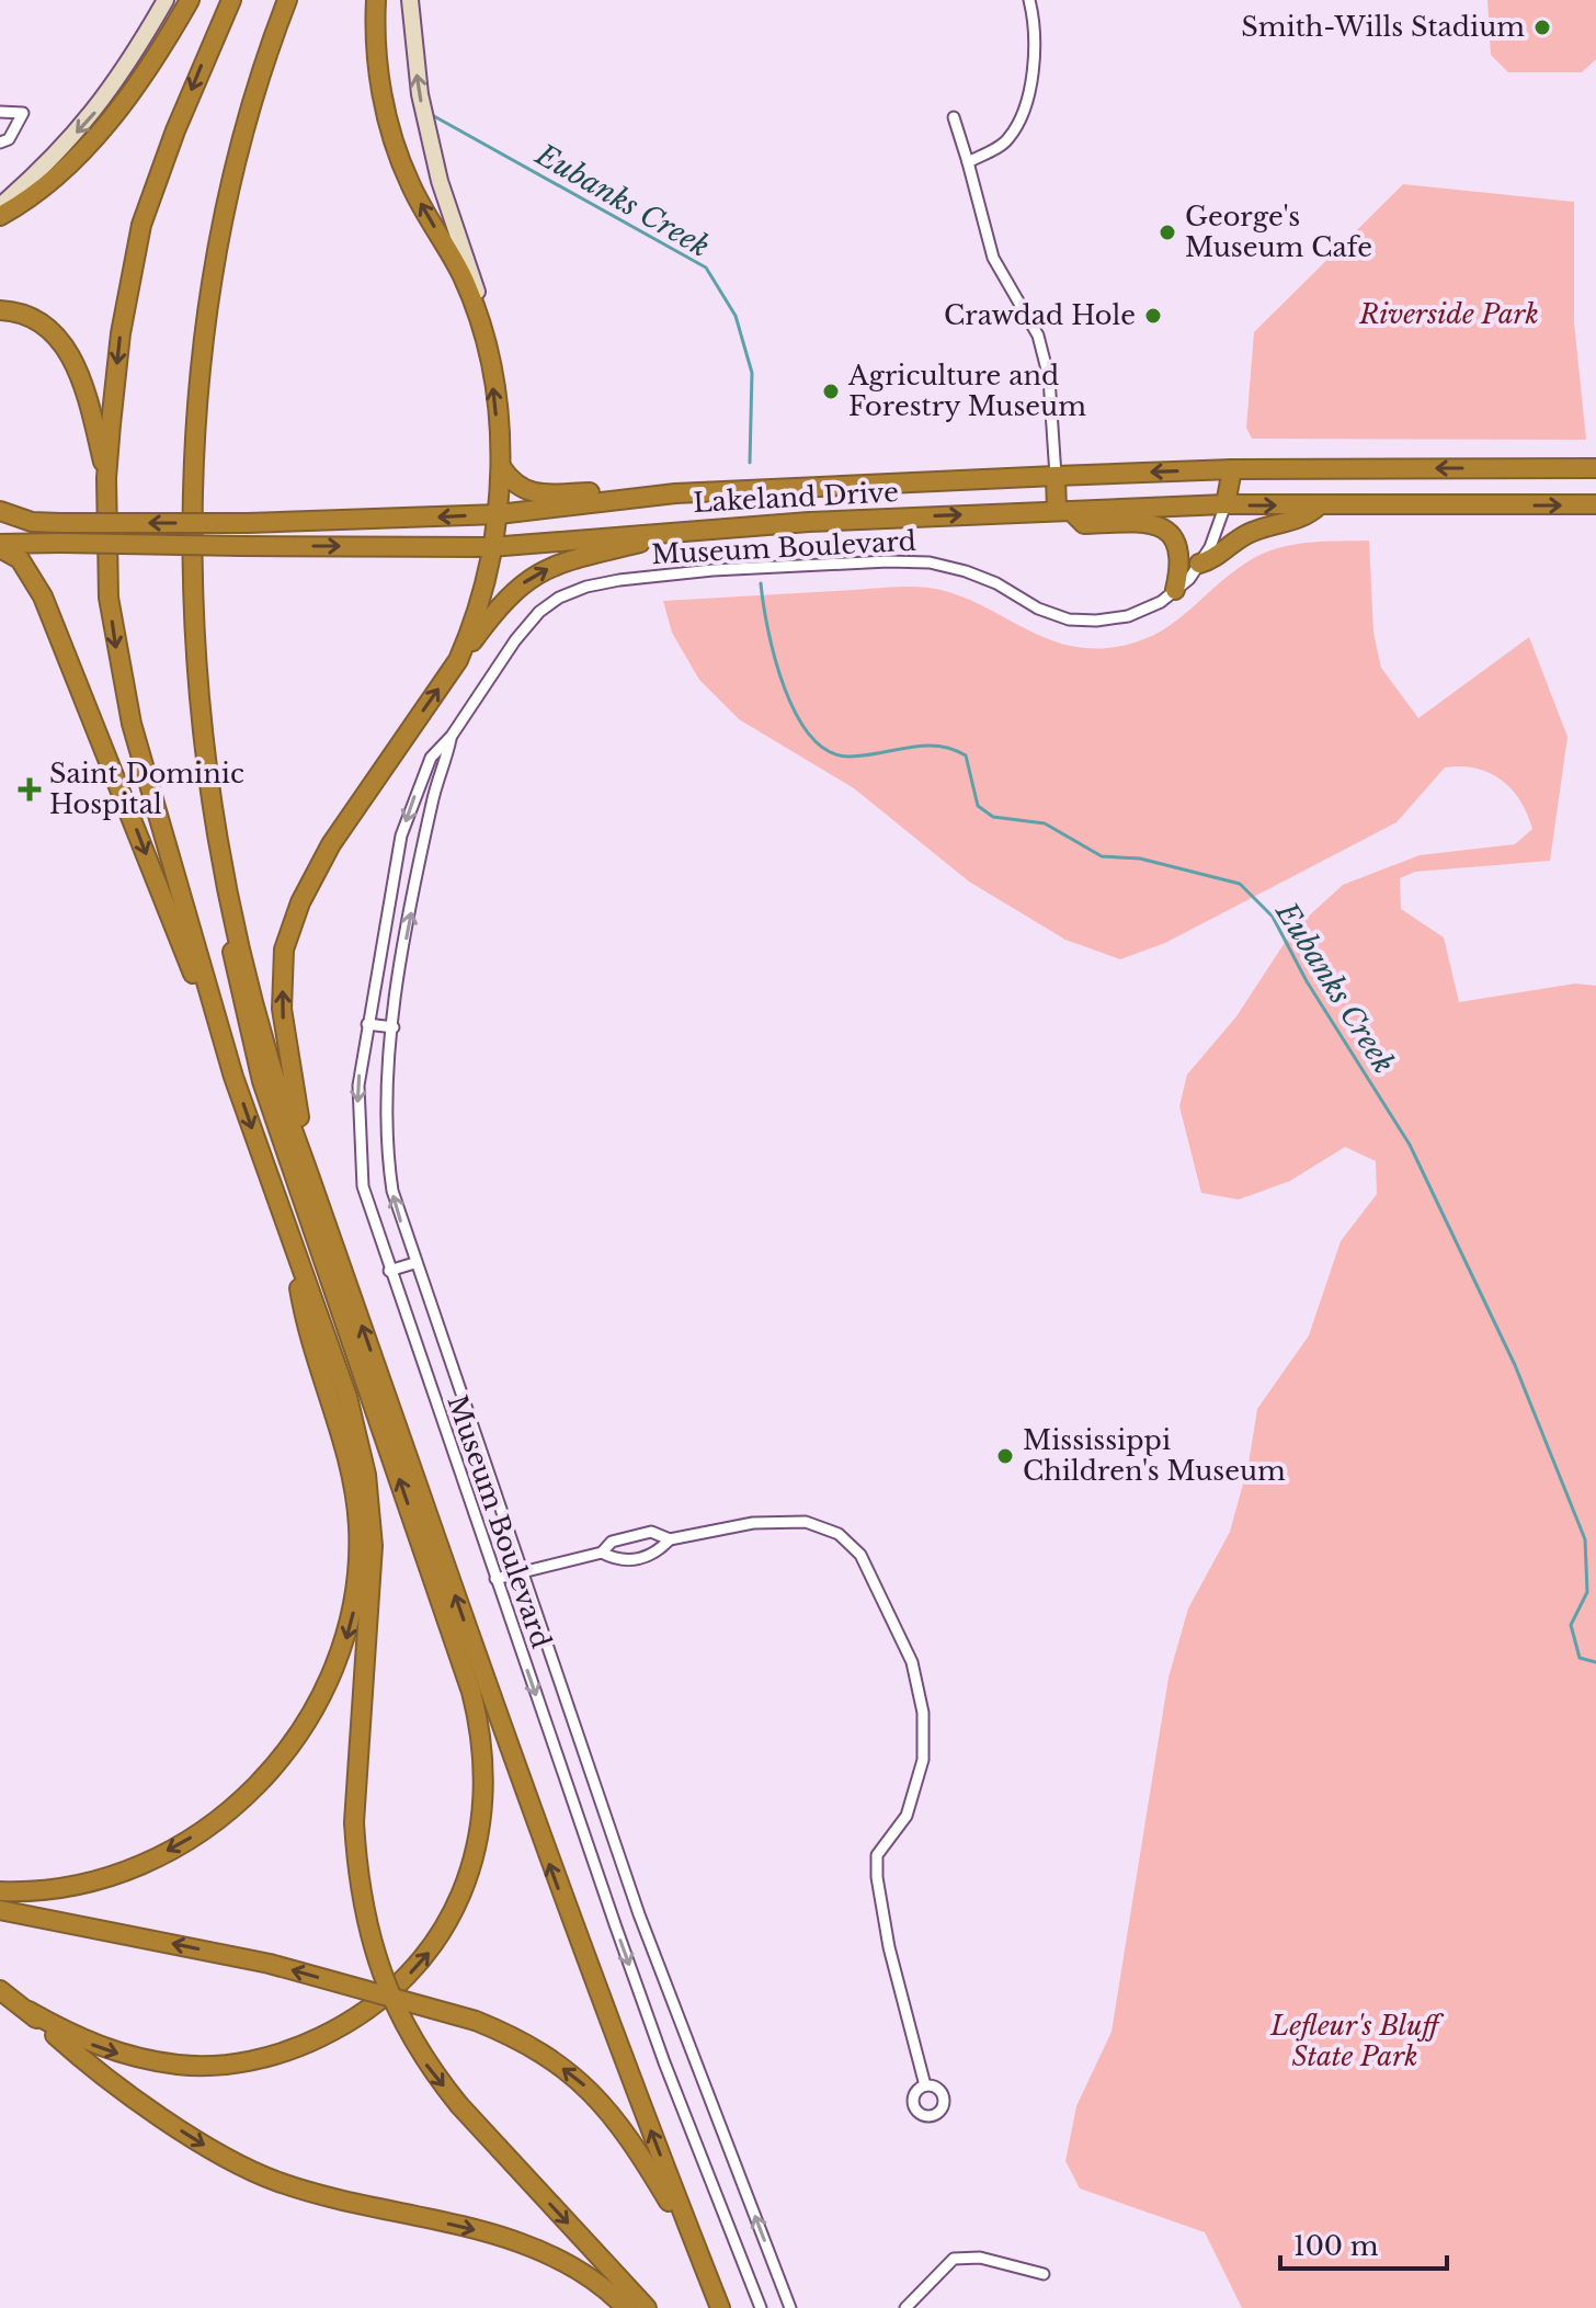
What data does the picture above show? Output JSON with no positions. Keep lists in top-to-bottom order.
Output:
{
  "streets": {
    "highway": ["Lakeland Drive"],
    "street": ["Museum Boulevard"]
  },
  "crossings": [
    ["Lakeland Drive", "Museum Boulevard"]
  ],
  "water": ["Eubanks Creek"],
  "parks": ["Riverside Park", "Lefleur's Bluff State Park"],
  "places": {
    "other": [
      "Smith-Wills Stadium",
      "George's Museum Cafe",
      "Crawdad Hole",
      "Agriculture and Forestry Museum",
      "Mississippi Children's Museum"
    ],
    "health": ["Saint Dominic Hospital"]
  },
  "scale_bar": "100 m"
}
